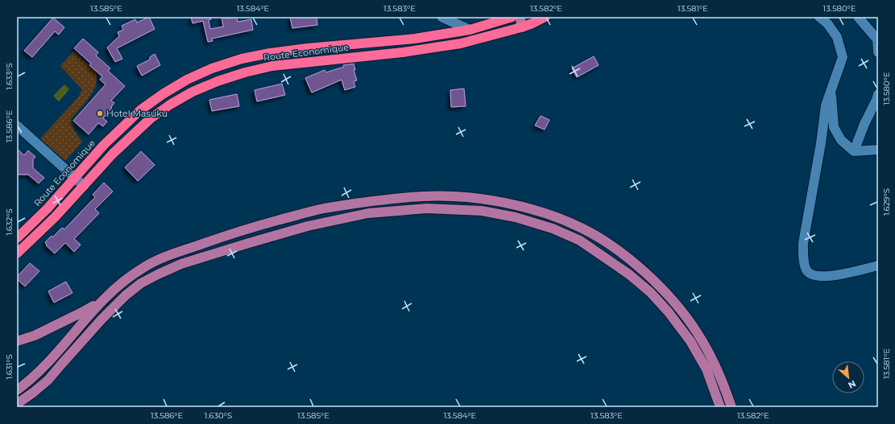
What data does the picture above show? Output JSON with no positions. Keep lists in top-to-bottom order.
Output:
{
  "streets": {
    "highway": ["Route Economique"]
  },
  "places": ["Hotel Masuku"],
  "north": "bottom right",
  "coordinates": [
    "13.585°E",
    "13.584°E",
    "13.583°E",
    "13.582°E",
    "13.581°E",
    "13.580°E",
    "1.633°S",
    "13.586°E",
    "1.629°S",
    "1.632°S",
    "1.631°S",
    "1.630°S"
  ]
}
